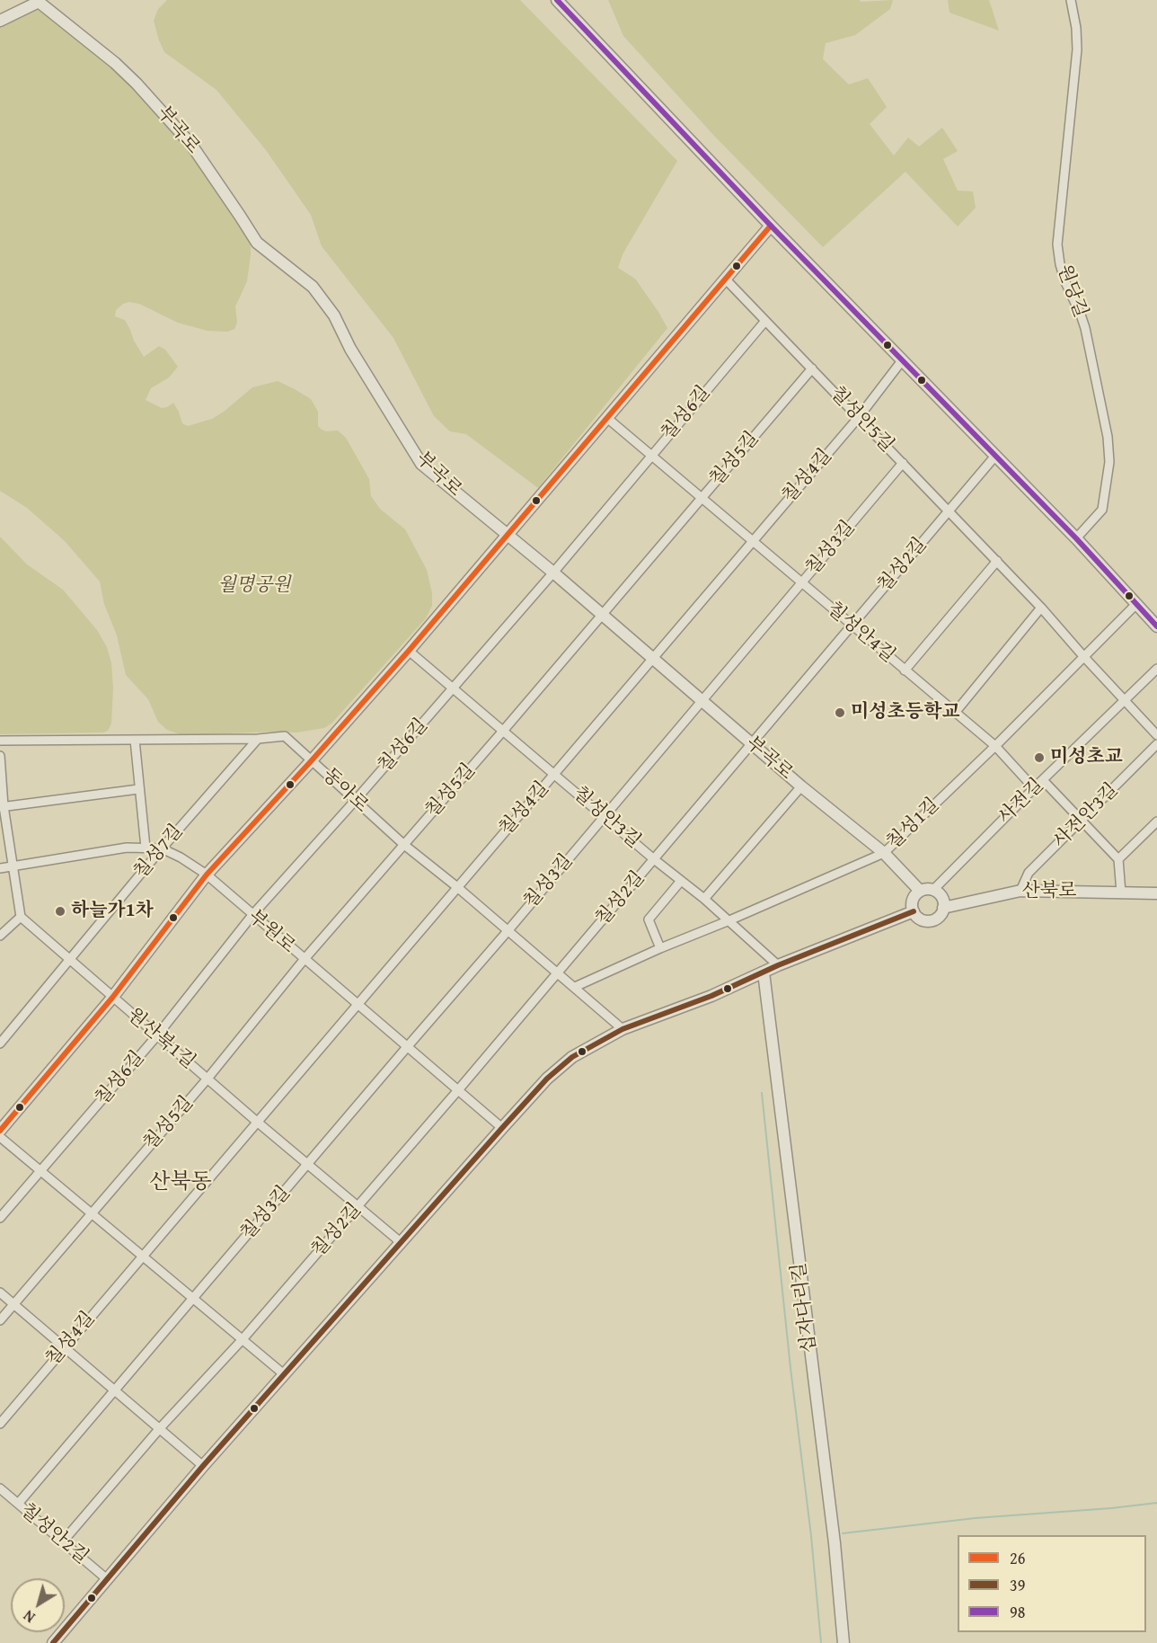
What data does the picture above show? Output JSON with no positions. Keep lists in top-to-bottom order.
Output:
{
  "streets": {
    "street": [
      "부곡로",
      "원당길",
      "칠성6길",
      "칠성안5길",
      "칠성5길",
      "칠성4길",
      "칠성3길",
      "칠성2길",
      "칠성안4길",
      "동아로",
      "사전길",
      "사전안3길",
      "칠성안3길",
      "칠성1길",
      "칠성7길",
      "산북로",
      "부원로",
      "원산북1길",
      "십자다리길",
      "칠성안2길"
    ]
  },
  "crossings": [
    ["부곡로", "칠성6길"],
    ["부곡로", "칠성5길"],
    ["부곡로", "칠성4길"],
    ["부곡로", "칠성3길"],
    ["부곡로", "칠성2길"],
    ["부곡로", "사전길"],
    ["부곡로", "칠성1길"],
    ["부곡로", "산북로"],
    ["칠성6길", "칠성안5길"],
    ["칠성6길", "칠성안4길"],
    ["칠성6길", "동아로"],
    ["칠성6길", "칠성안3길"],
    ["칠성6길", "부원로"],
    ["칠성6길", "원산북1길"],
    ["칠성안5길", "칠성5길"],
    ["칠성안5길", "칠성4길"],
    ["칠성안5길", "칠성3길"],
    ["칠성안5길", "칠성2길"],
    ["칠성안5길", "사전길"],
    ["칠성안5길", "칠성1길"],
    ["칠성5길", "칠성안4길"],
    ["칠성5길", "동아로"],
    ["칠성5길", "칠성안3길"],
    ["칠성5길", "부원로"],
    ["칠성5길", "원산북1길"],
    ["칠성4길", "칠성안4길"],
    ["칠성4길", "동아로"],
    ["칠성4길", "칠성안3길"],
    ["칠성4길", "부원로"],
    ["칠성4길", "원산북1길"],
    ["칠성3길", "칠성안4길"],
    ["칠성3길", "동아로"],
    ["칠성3길", "칠성안3길"],
    ["칠성3길", "부원로"],
    ["칠성3길", "원산북1길"],
    ["칠성3길", "칠성안2길"],
    ["칠성2길", "칠성안4길"],
    ["칠성2길", "동아로"],
    ["칠성2길", "칠성안3길"],
    ["칠성2길", "부원로"],
    ["칠성2길", "원산북1길"],
    ["칠성2길", "칠성안2길"],
    ["칠성안4길", "사전길"],
    ["칠성안4길", "칠성1길"],
    ["동아로", "칠성1길"],
    ["동아로", "칠성7길"],
    ["사전길", "산북로"],
    ["사전안3길", "산북로"],
    ["칠성안3길", "칠성1길"],
    ["칠성7길", "부원로"],
    ["칠성7길", "원산북1길"]
  ],
  "districts": ["산북동"],
  "parks": ["월명공원"],
  "places": ["미성초등학교", "미성초교", "하늘가1차"],
  "lines": ["transit line 98", "transit line 26", "transit line 39"],
  "legend": ["26", "39", "98"],
  "north": "bottom left"
}
